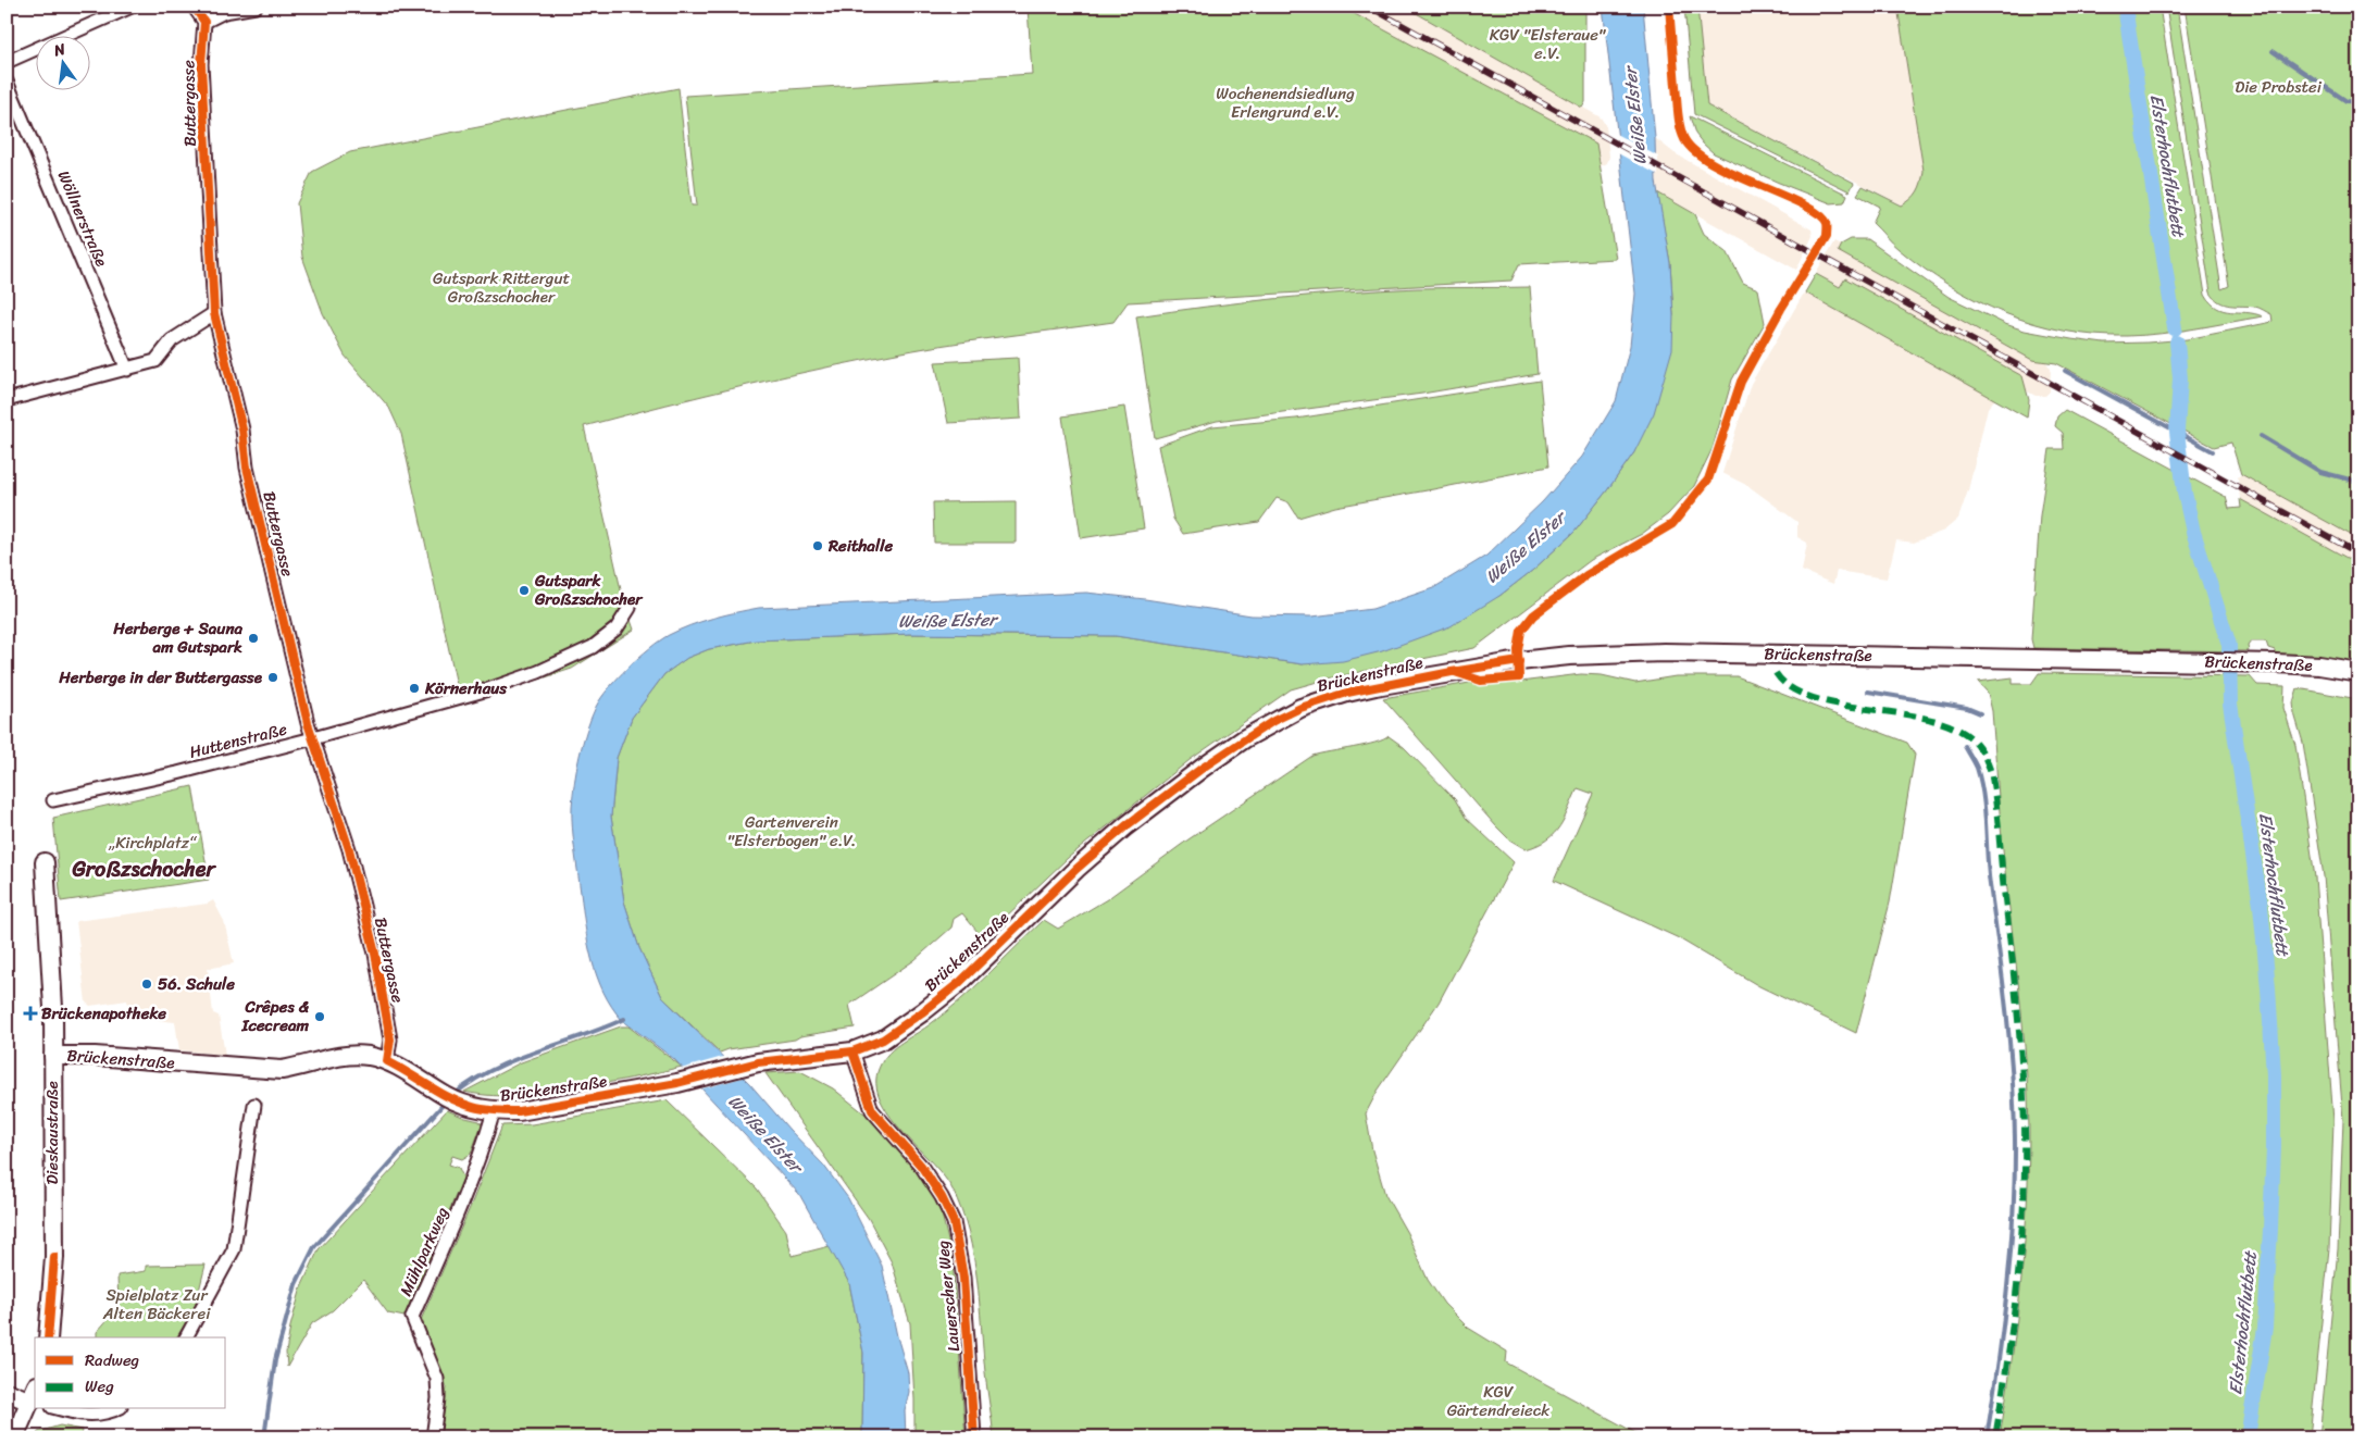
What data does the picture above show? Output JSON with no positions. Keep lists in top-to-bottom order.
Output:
{
  "streets": {
    "main road": ["Brückenstraße", "Dieskaustraße"],
    "street": [
      "Buttergasse",
      "Wöllnerstraße",
      "Huttenstraße",
      "Mühlparkweg",
      "Lauerscher Weg"
    ]
  },
  "crossings": [
    ["Buttergasse", "Brückenstraße"],
    ["Buttergasse", "Huttenstraße"],
    ["Brückenstraße", "Dieskaustraße"],
    ["Brückenstraße", "Mühlparkweg"],
    ["Brückenstraße", "Lauerscher Weg"]
  ],
  "districts": ["Großzschocher"],
  "water": ["Weiße Elster", "Elsterhochflutbett"],
  "parks": [
    "KGV \"Elsteraue\" e.V.",
    "Die Probstei",
    "Wochenendsiedlung Erlengrund e.V.",
    "Gutspark Rittergut Großzschocher",
    "Gartenverein \"Elsterbogen\" e.V.",
    "„Kirchplatz“",
    "Spielplatz Zur Alten Bäckerei",
    "KGV Gärtendreieck"
  ],
  "places": {
    "other": [
      "Reithalle",
      "Gutspark Großzschocher",
      "Herberge + Sauna am Gutspark",
      "Herberge in der Buttergasse",
      "Körnerhaus",
      "56. Schule",
      "Crêpes & Icecream"
    ],
    "health": ["Brückenapotheke"]
  },
  "legend": ["Radweg", "Weg"],
  "north": "top"
}
